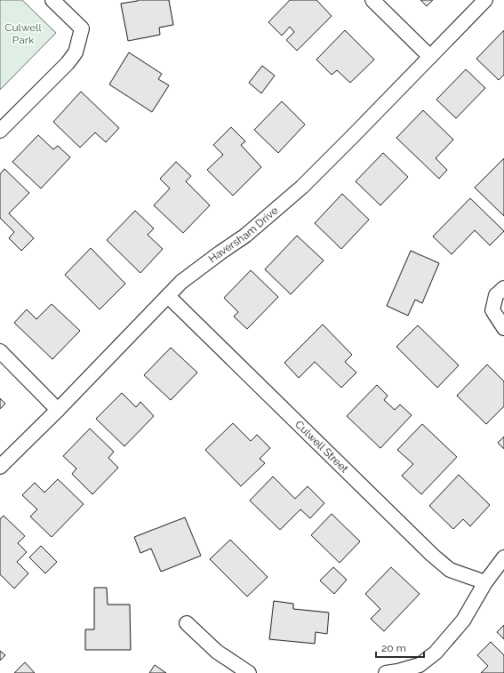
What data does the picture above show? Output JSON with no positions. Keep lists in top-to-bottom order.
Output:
{
  "streets": {
    "street": ["Haversham Drive", "Culwell Street"]
  },
  "crossings": [
    ["Haversham Drive", "Culwell Street"]
  ],
  "parks": ["Culwell Park"],
  "scale_bar": "20 m"
}
